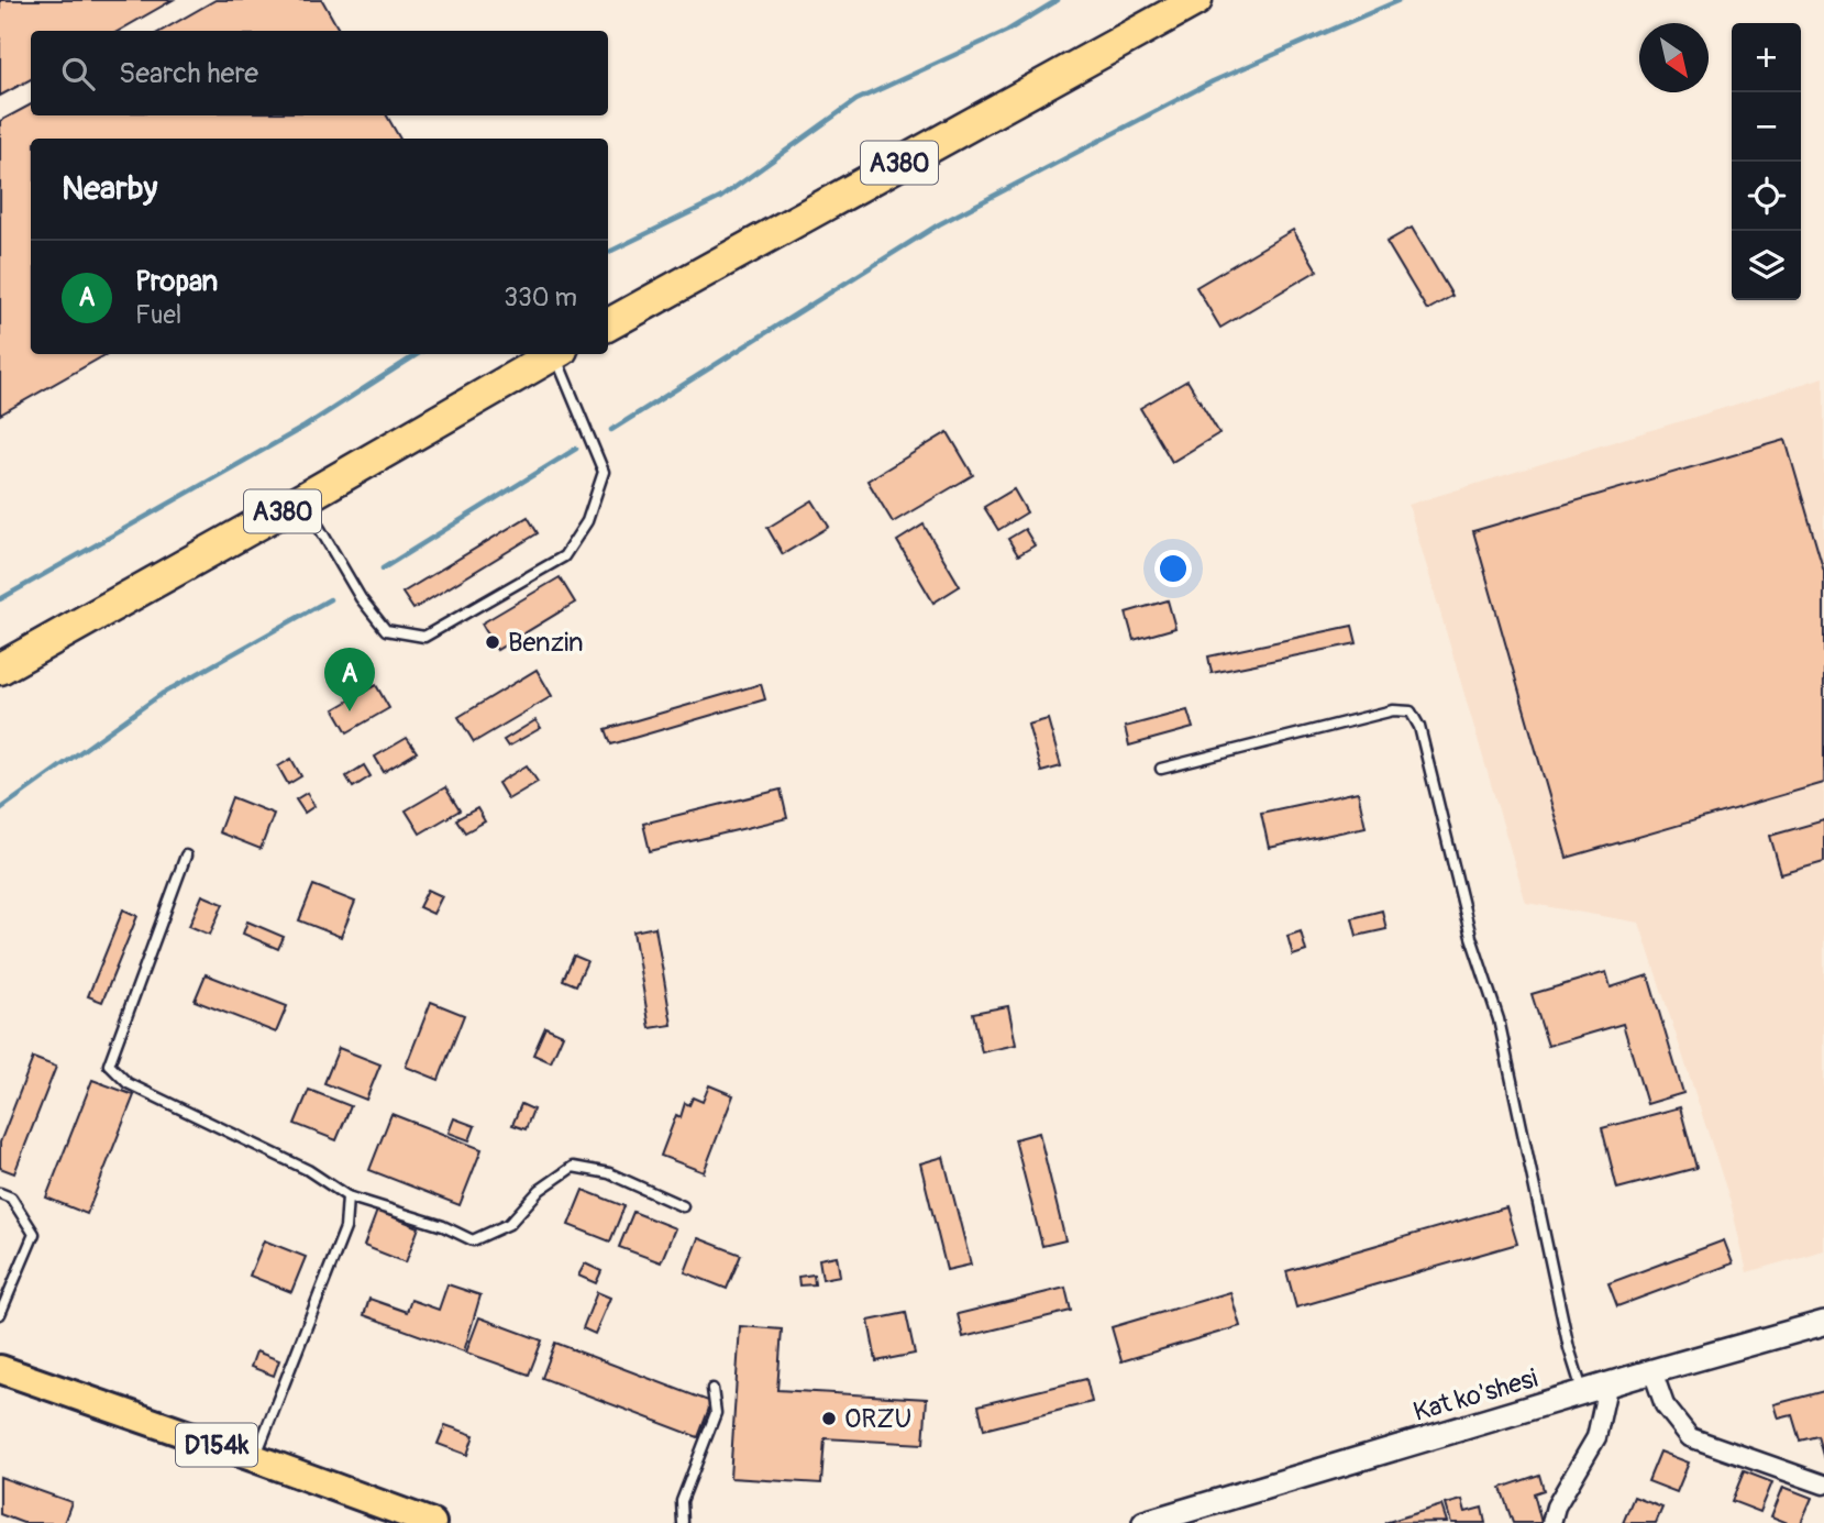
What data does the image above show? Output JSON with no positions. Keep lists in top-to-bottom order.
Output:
{
  "streets": {
    "highway": ["A380"],
    "main road": ["D154k"],
    "street": ["Kat ko'shesi"]
  },
  "places": ["Benzin", "ORZU"],
  "north": "bottom right",
  "page": {
    "map_buttons": ["+", "−"],
    "search": "Search here",
    "heading": "Nearby",
    "list": [
      {
        "mark": "A",
        "name": "Propan",
        "note": "Fuel",
        "value": "330 m"
      }
    ],
    "pins": "A"
  }
}
